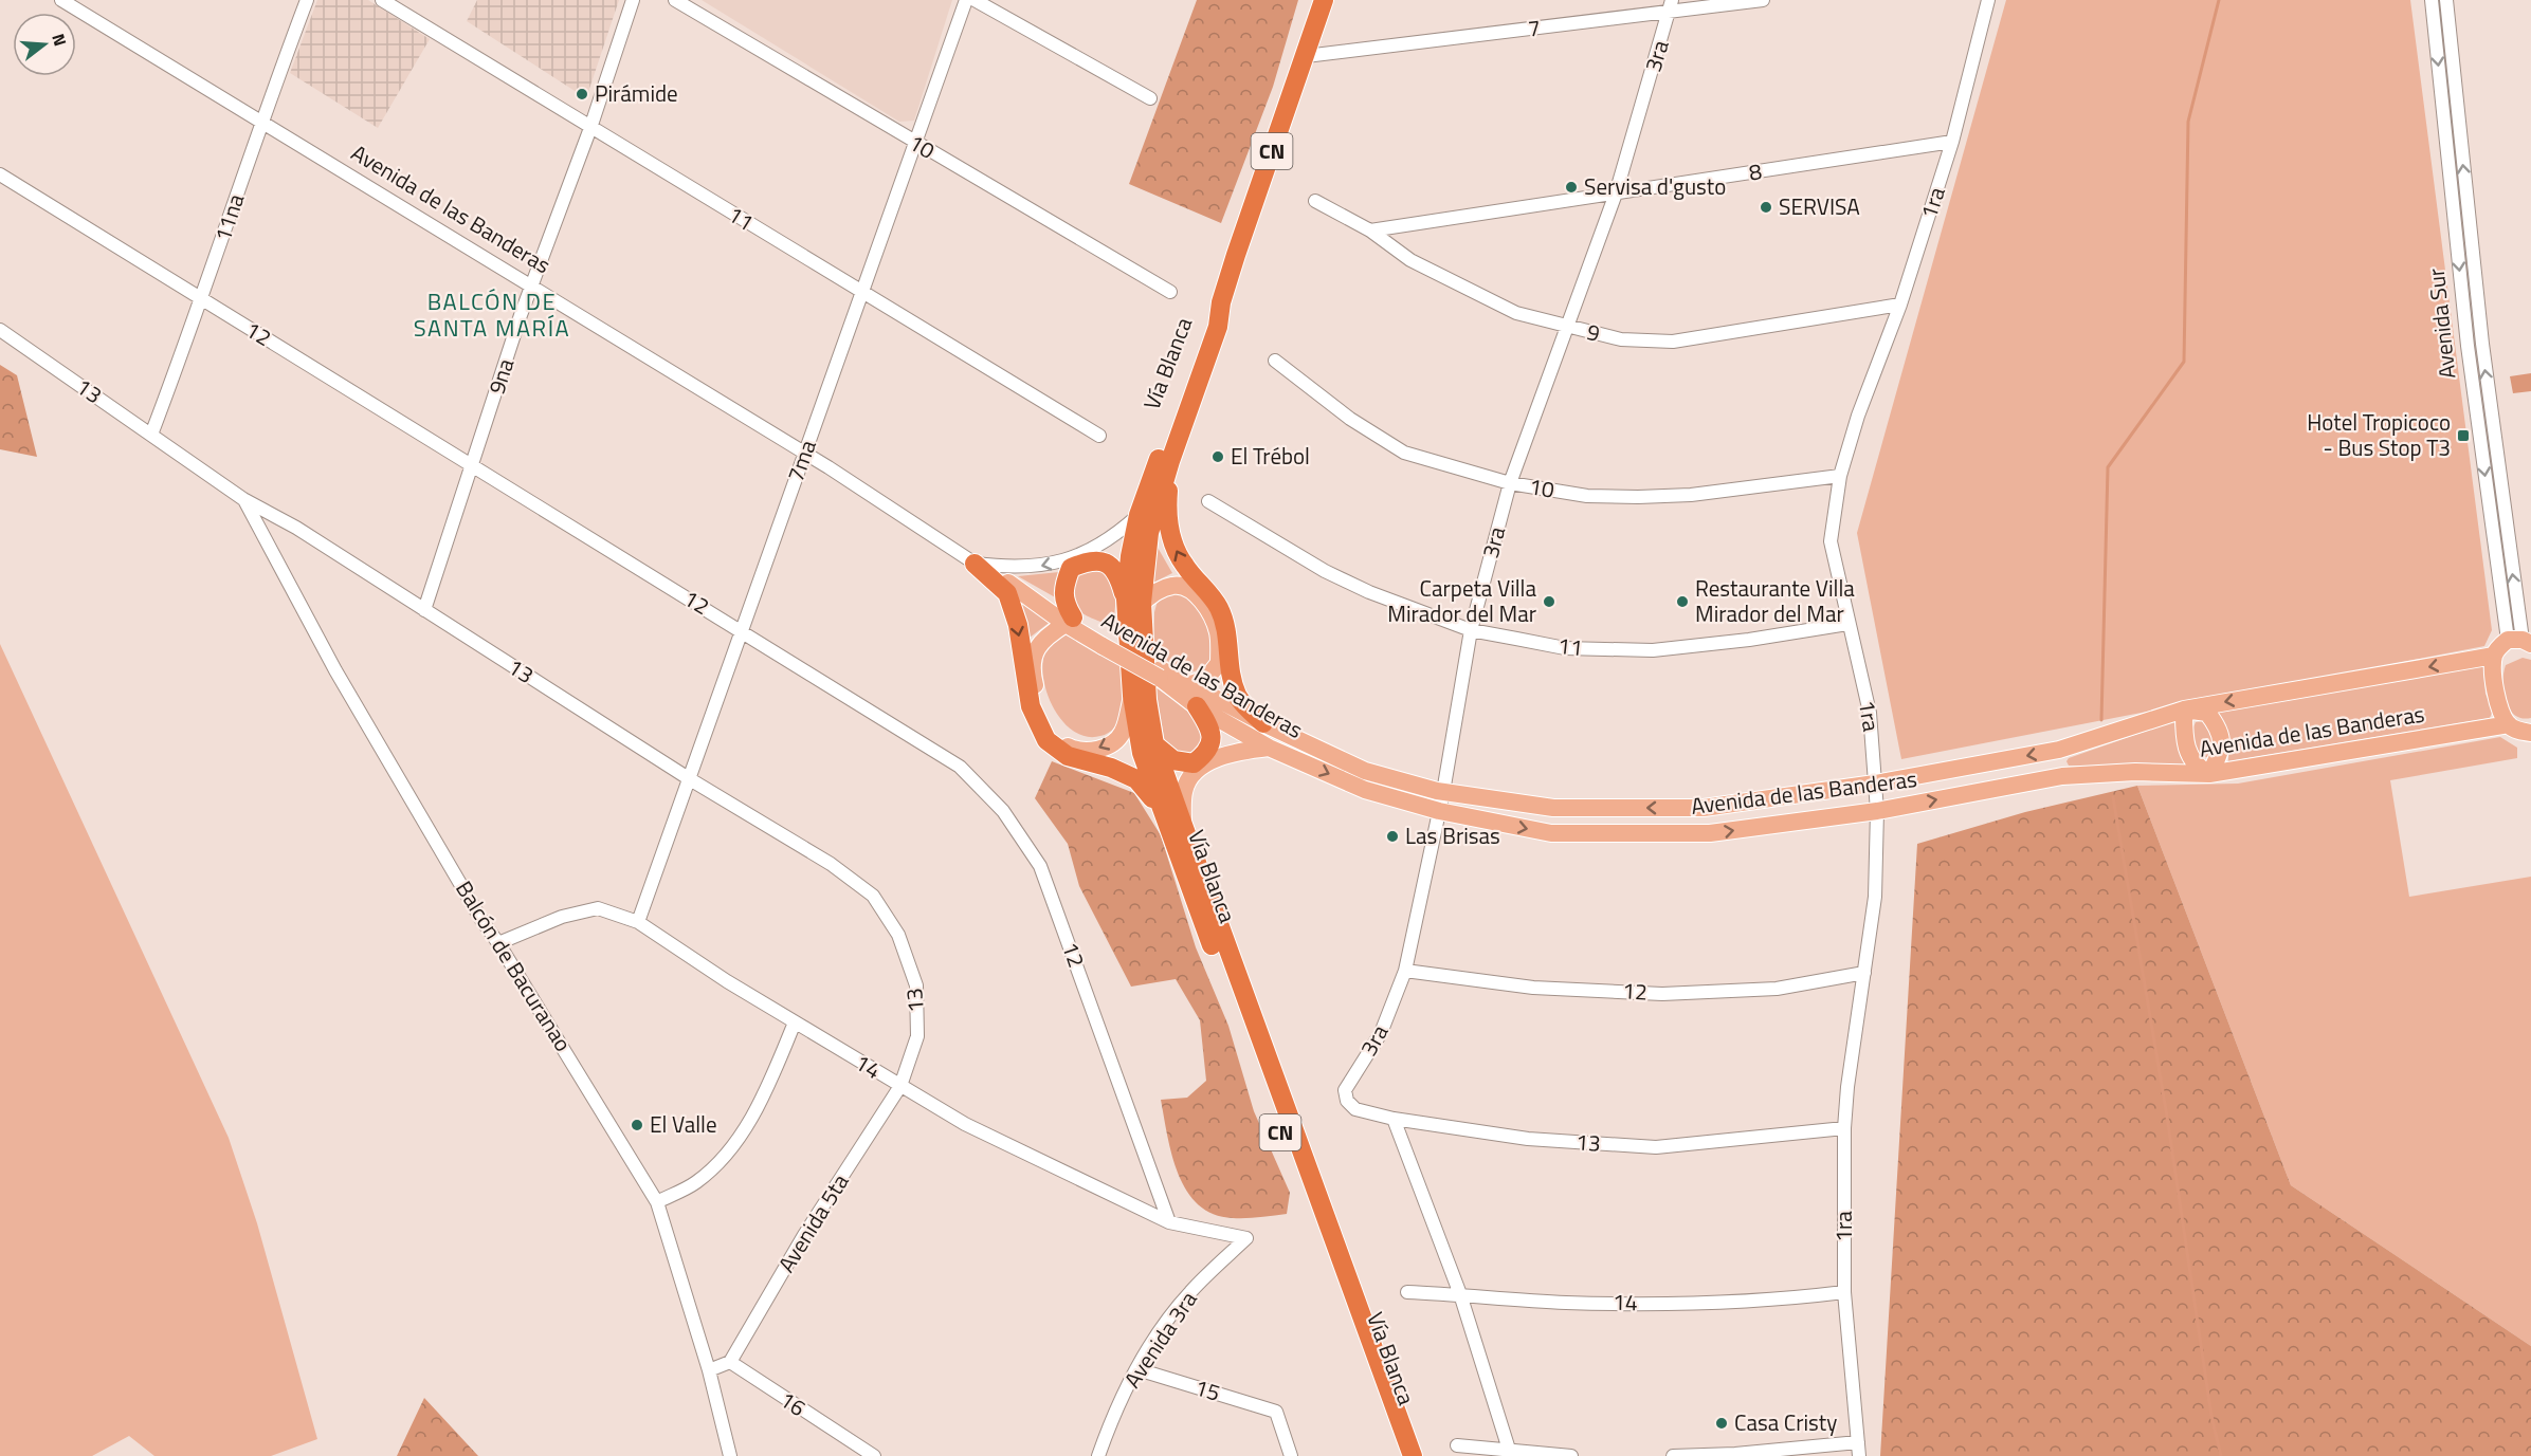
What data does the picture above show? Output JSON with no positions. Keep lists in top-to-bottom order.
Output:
{
  "streets": {
    "highway": ["CN", "Vía Blanca"],
    "main road": ["Avenida de las Banderas"],
    "street": [
      "7",
      "3ra",
      "10",
      "8",
      "1ra",
      "11na",
      "11",
      "Avenida Sur",
      "9",
      "12",
      "9na",
      "13",
      "7ma",
      "Balcón de Bacuranao",
      "14",
      "Avenida 5ta",
      "Avenida 3ra",
      "15",
      "16"
    ]
  },
  "crossings": [
    ["7", "3ra"],
    ["7", "Vía Blanca"],
    ["3ra", "10"],
    ["3ra", "8"],
    ["3ra", "Avenida de las Banderas"],
    ["3ra", "11"],
    ["3ra", "9"],
    ["3ra", "12"],
    ["3ra", "13"],
    ["10", "1ra"],
    ["10", "7ma"],
    ["8", "1ra"],
    ["8", "9"],
    ["1ra", "Avenida de las Banderas"],
    ["1ra", "11"],
    ["1ra", "9"],
    ["1ra", "12"],
    ["1ra", "13"],
    ["1ra", "14"],
    ["Avenida de las Banderas", "11na"],
    ["Avenida de las Banderas", "9na"],
    ["Avenida de las Banderas", "7ma"],
    ["11na", "12"],
    ["11na", "13"],
    ["11", "9na"],
    ["11", "7ma"],
    ["12", "9na"],
    ["12", "7ma"],
    ["12", "14"],
    ["9na", "13"],
    ["13", "7ma"],
    ["13", "Balcón de Bacuranao"],
    ["13", "14"],
    ["13", "Avenida 5ta"],
    ["7ma", "14"],
    ["Balcón de Bacuranao", "14"],
    ["14", "Avenida 5ta"],
    ["14", "Avenida 3ra"],
    ["Avenida 5ta", "16"],
    ["Avenida 3ra", "15"]
  ],
  "districts": ["BALCÓN DE SANTA MARÍA"],
  "places": {
    "other": [
      "Pirámide",
      "Servisa d'gusto",
      "SERVISA",
      "El Trébol",
      "Carpeta Villa Mirador del Mar",
      "Restaurante Villa Mirador del Mar",
      "Las Brisas",
      "El Valle",
      "Casa Cristy"
    ],
    "transit": ["Hotel Tropicoco - Bus Stop T3"]
  },
  "north": "right"
}
